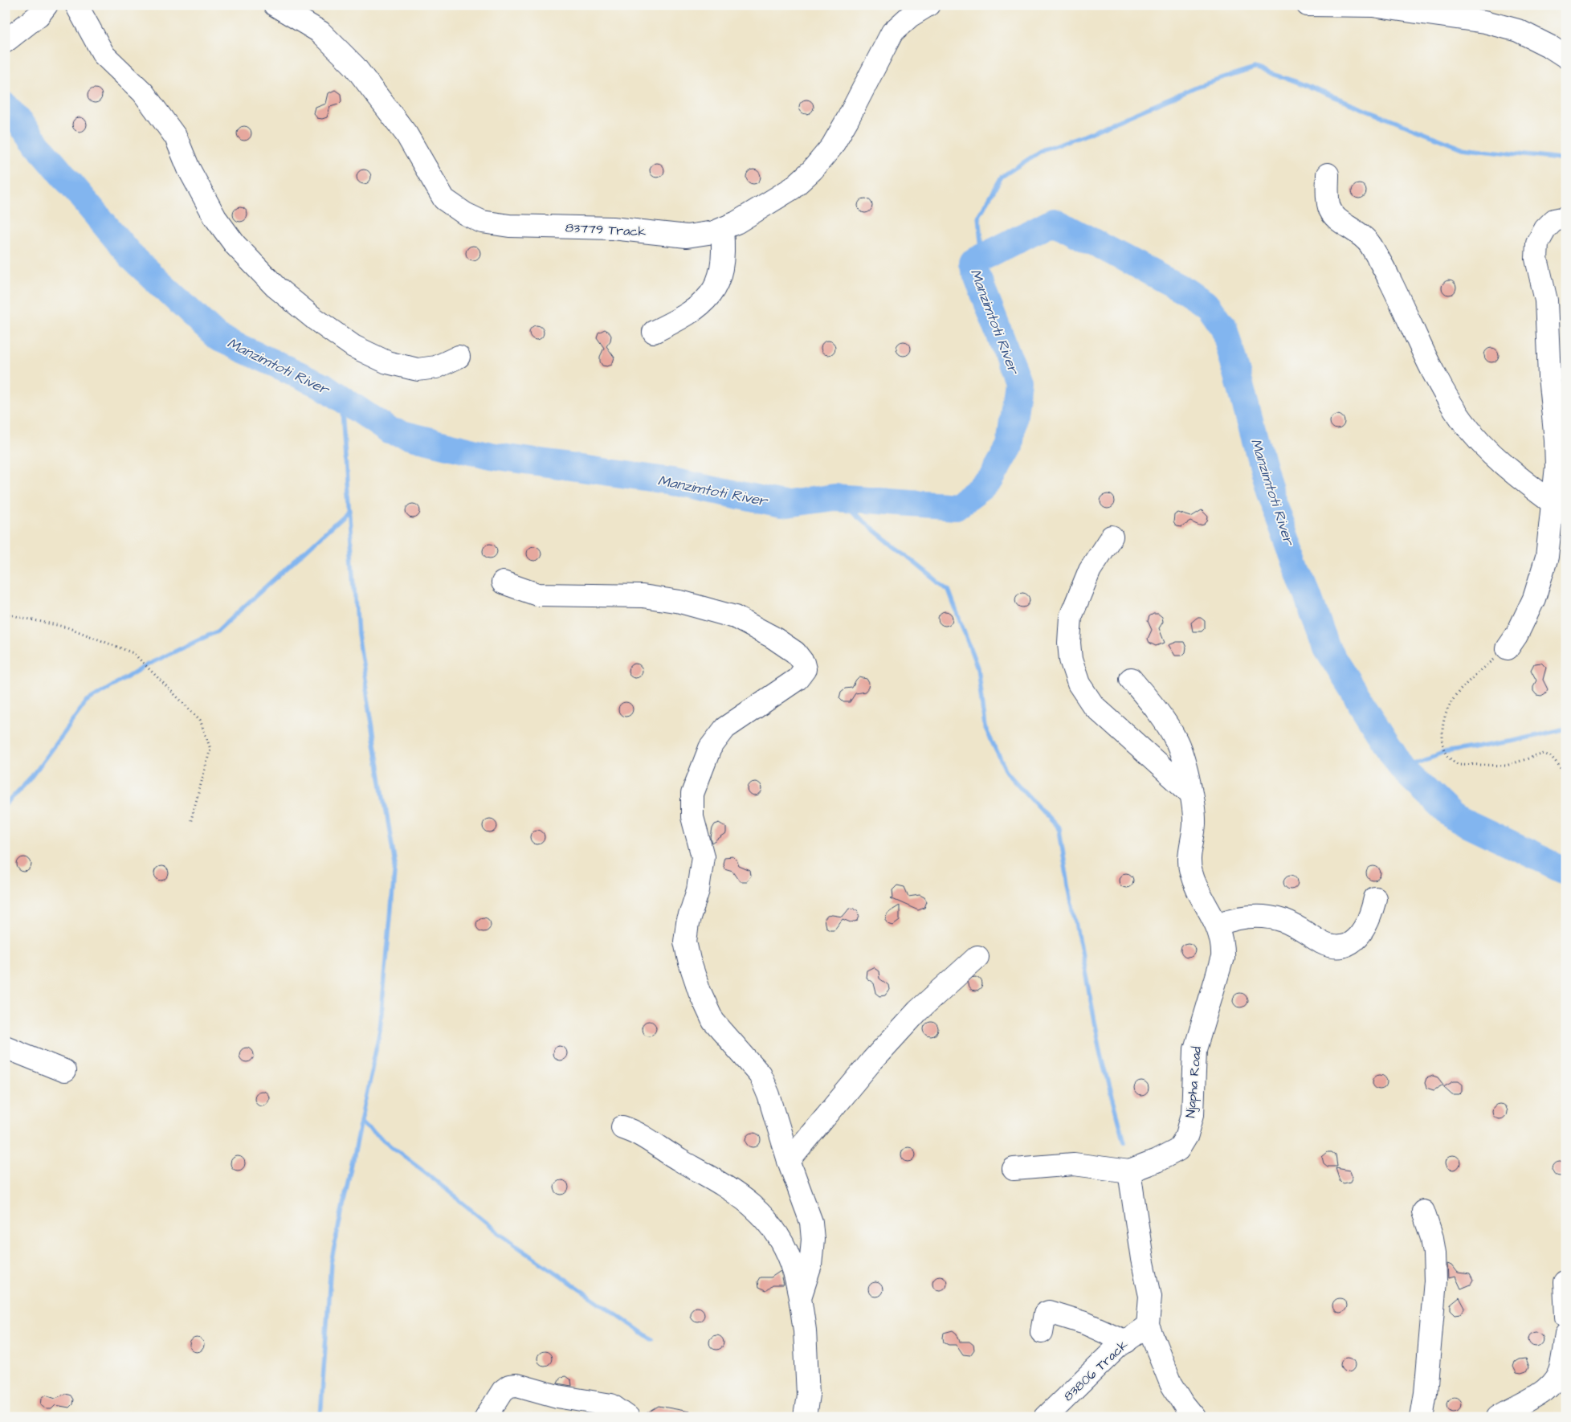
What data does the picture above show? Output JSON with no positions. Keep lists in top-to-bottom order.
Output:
{
  "streets": {
    "street": ["83779 Track", "Njapha Road", "83806 Track"]
  },
  "water": ["Manzimtoti River"]
}
